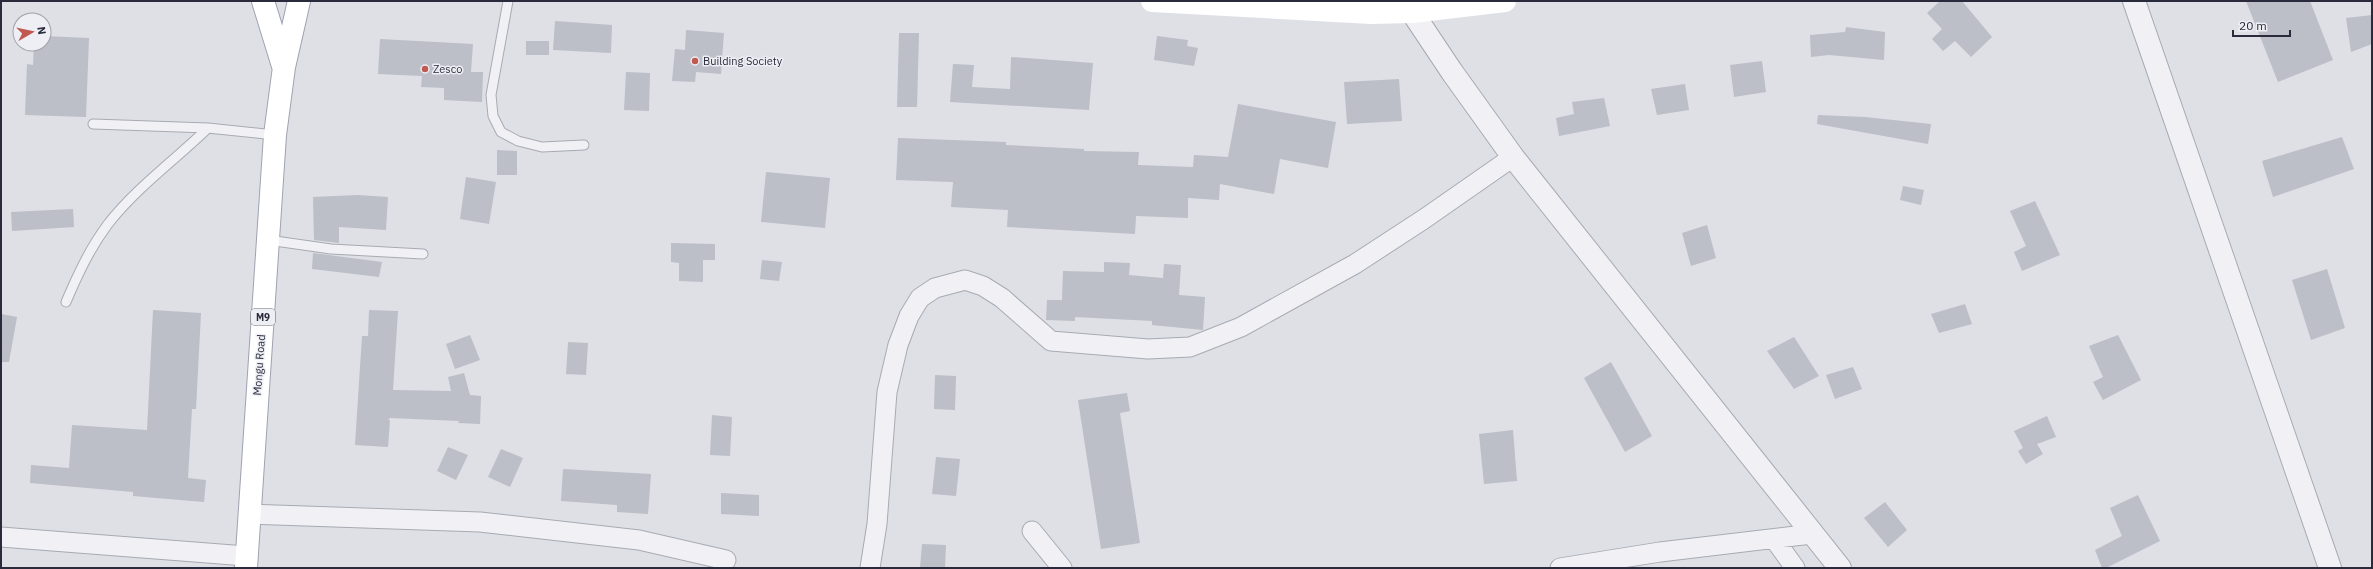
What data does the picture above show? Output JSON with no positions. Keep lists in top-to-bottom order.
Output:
{
  "streets": {
    "main road": ["M9", "Mongu Road"]
  },
  "places": ["Building Society", "Zesco"],
  "scale_bar": "20 m",
  "north": "right"
}
